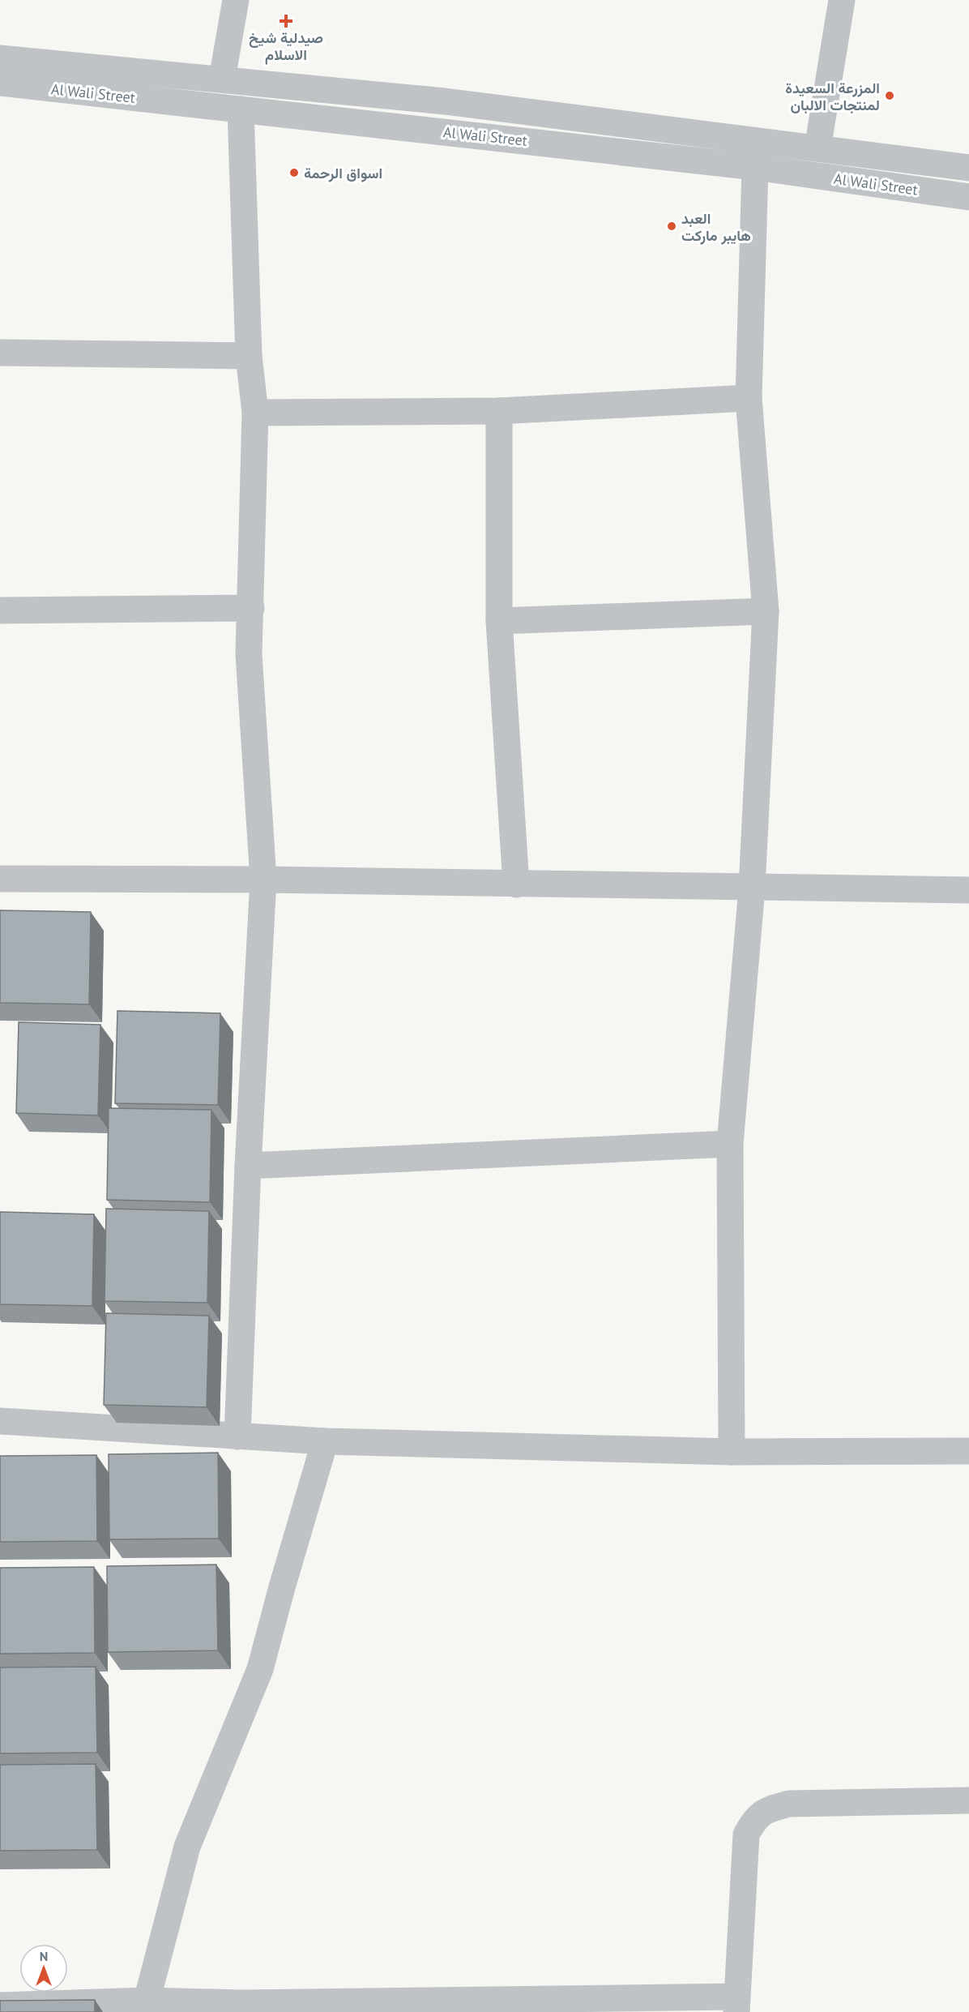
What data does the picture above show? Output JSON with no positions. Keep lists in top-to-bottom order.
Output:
{
  "streets": {
    "street": ["Al Wali Street"]
  },
  "places": {
    "health": ["صيدلية شيخ الاسلام"],
    "other": ["المزرعة السعيدة لمنتجات الالبان", "اسواق الرحمة", "العبد هايبر ماركت"]
  },
  "north": "top"
}
